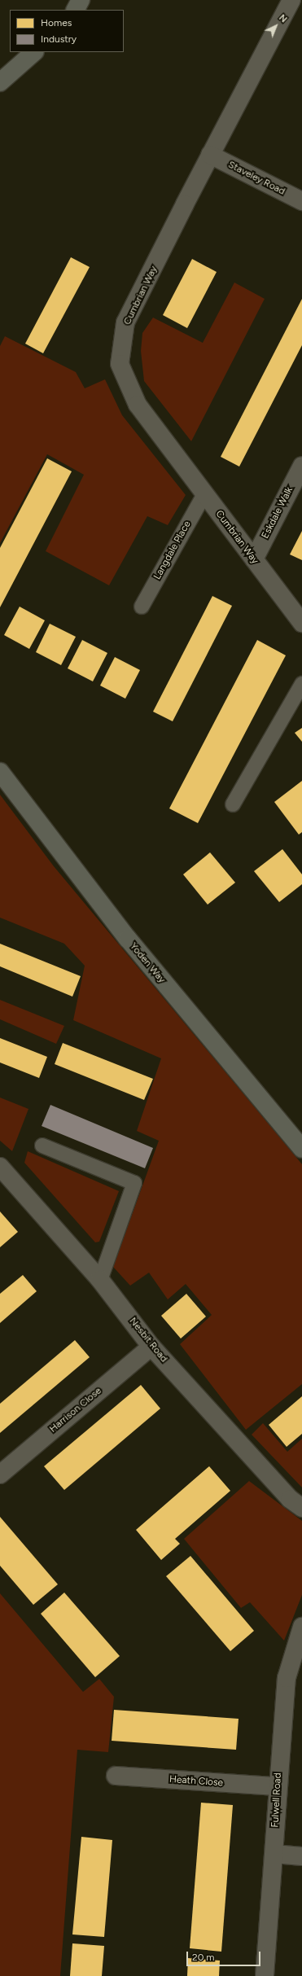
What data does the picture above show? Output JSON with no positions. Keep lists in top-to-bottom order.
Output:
{
  "streets": {
    "main road": ["Yoden Way"],
    "street": [
      "Staveley Road",
      "Cumbrian Way",
      "Eskdale Walk",
      "Nesbit Road",
      "Harrison Close",
      "Heath Close",
      "Fulwell Road"
    ],
    "lane": ["Langdale Place"]
  },
  "crossings": [
    ["Staveley Road", "Cumbrian Way"],
    ["Cumbrian Way", "Eskdale Walk"],
    ["Cumbrian Way", "Langdale Place"],
    ["Nesbit Road", "Harrison Close"],
    ["Heath Close", "Fulwell Road"]
  ],
  "legend": ["Homes", "Industry"],
  "scale_bar": "20 m",
  "north": "top right"
}
